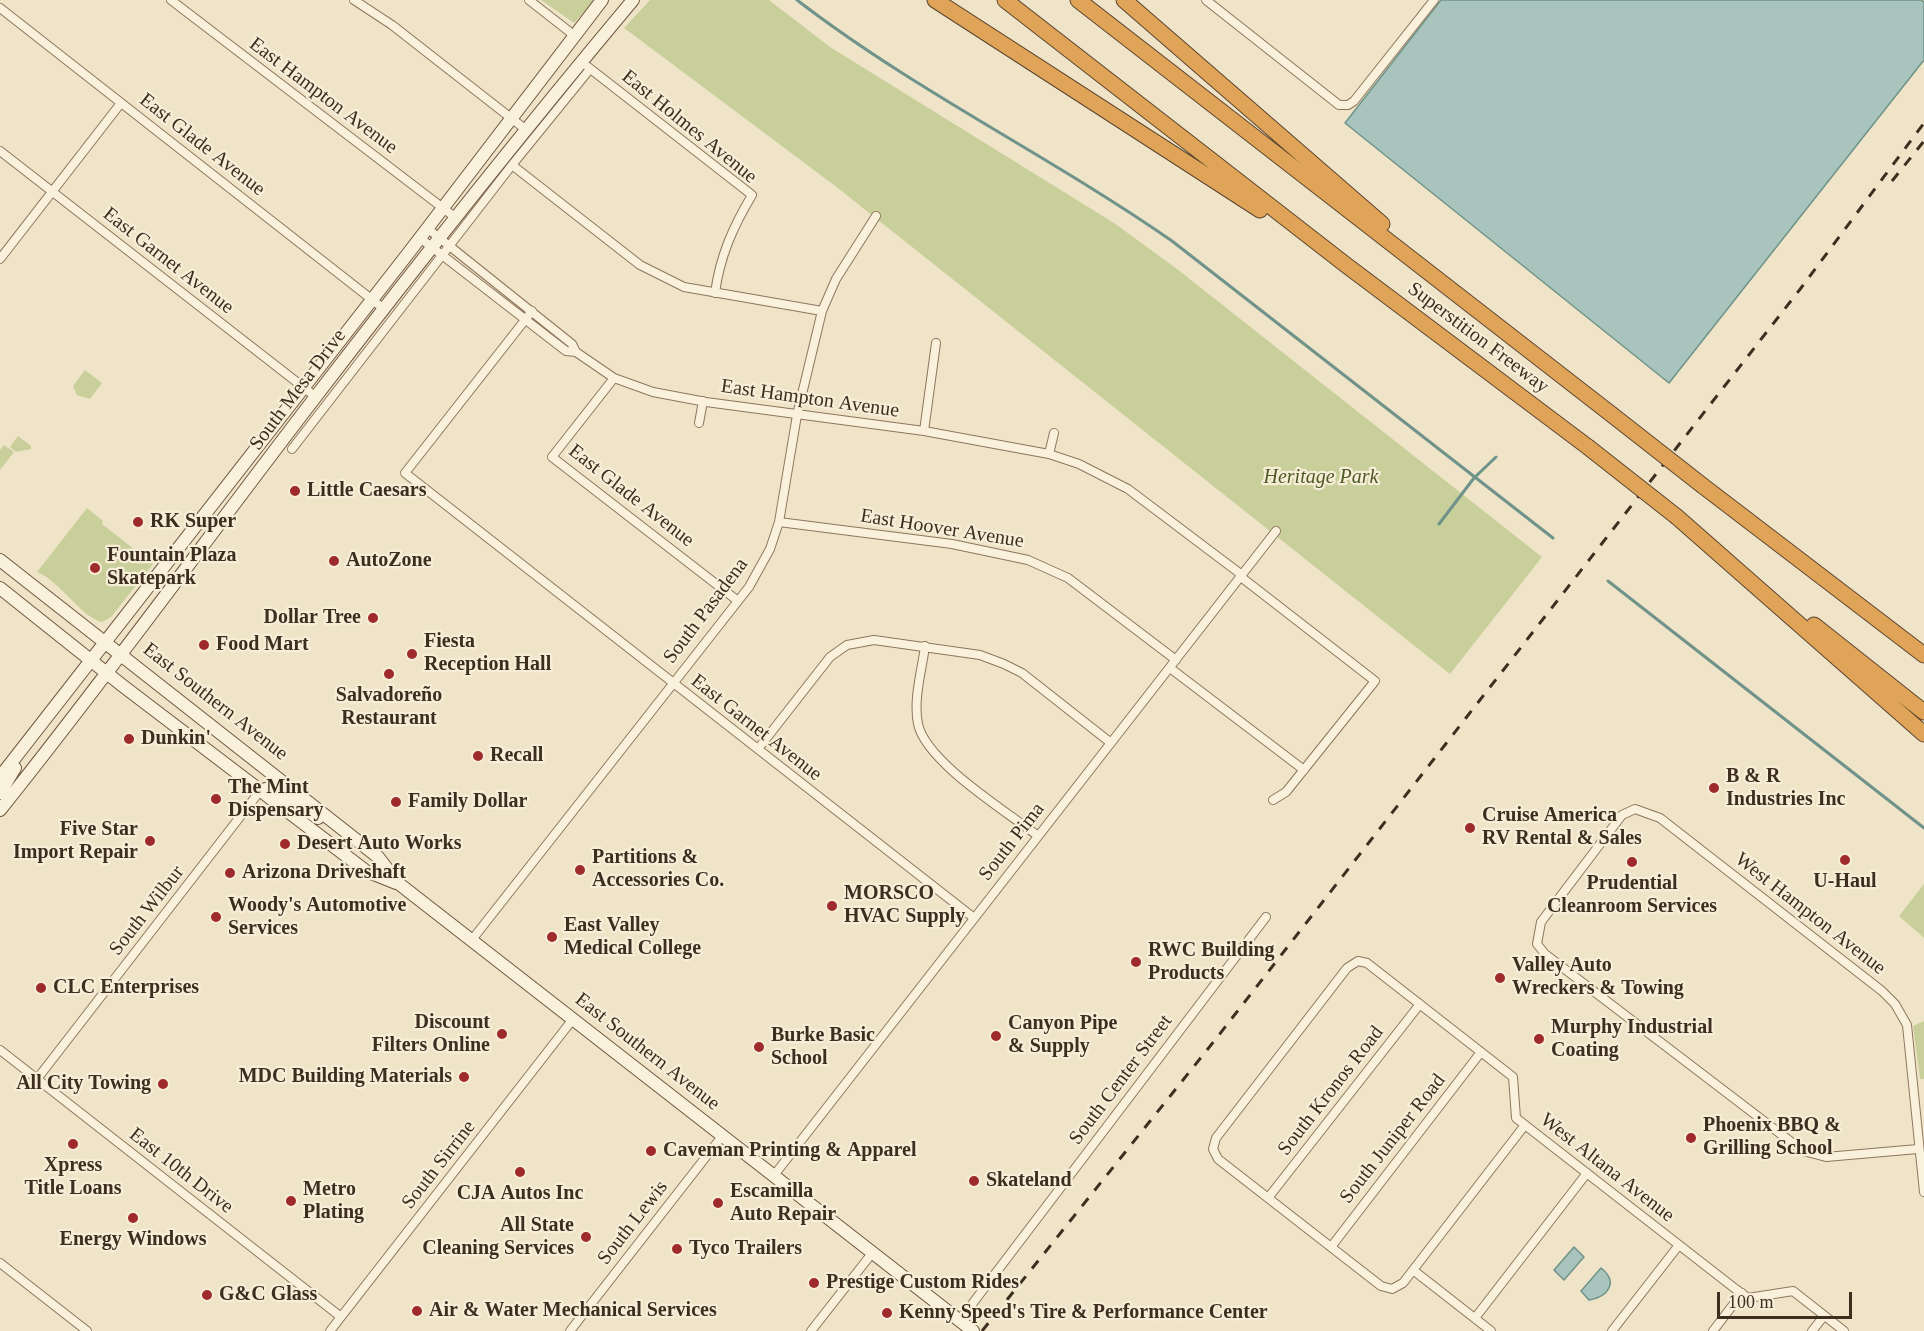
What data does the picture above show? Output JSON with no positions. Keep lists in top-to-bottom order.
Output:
{
  "streets": {
    "highway": ["Superstition Freeway"],
    "main road": ["South Mesa Drive", "East Southern Avenue"],
    "street": [
      "East Hampton Avenue",
      "East Holmes Avenue",
      "East Glade Avenue",
      "East Garnet Avenue",
      "East Hoover Avenue",
      "South Pasadena",
      "South Pima",
      "South Wilbur",
      "West Hampton Avenue",
      "South Center Street",
      "South Kronos Road",
      "South Juniper Road",
      "South Sirrine",
      "West Altana Avenue",
      "East 10th Drive",
      "South Lewis"
    ]
  },
  "crossings": [
    ["East Hampton Avenue", "East Glade Avenue"],
    ["East Hampton Avenue", "East Garnet Avenue"],
    ["East Hampton Avenue", "South Mesa Drive"],
    ["East Hampton Avenue", "South Pasadena"],
    ["East Hampton Avenue", "South Pima"],
    ["East Holmes Avenue", "South Mesa Drive"],
    ["East Glade Avenue", "South Mesa Drive"],
    ["East Glade Avenue", "South Pasadena"],
    ["East Garnet Avenue", "South Mesa Drive"],
    ["East Garnet Avenue", "South Pasadena"],
    ["East Garnet Avenue", "South Pima"],
    ["South Mesa Drive", "East Southern Avenue"],
    ["East Hoover Avenue", "South Pasadena"],
    ["East Hoover Avenue", "South Pima"],
    ["South Pasadena", "East Southern Avenue"],
    ["East Southern Avenue", "South Pima"],
    ["East Southern Avenue", "South Wilbur"],
    ["East Southern Avenue", "South Center Street"],
    ["East Southern Avenue", "South Sirrine"],
    ["East Southern Avenue", "South Lewis"],
    ["South Wilbur", "East 10th Drive"],
    ["South Kronos Road", "West Altana Avenue"],
    ["South Juniper Road", "West Altana Avenue"],
    ["South Sirrine", "East 10th Drive"]
  ],
  "parks": ["Heritage Park"],
  "places": [
    "Little Caesars",
    "RK Super",
    "AutoZone",
    "Fountain Plaza Skatepark",
    "Dollar Tree",
    "Food Mart",
    "Fiesta Reception Hall",
    "Salvadoreño Restaurant",
    "Dunkin'",
    "Recall",
    "B & R Industries Inc",
    "The Mint Dispensary",
    "Family Dollar",
    "Cruise America RV Rental & Sales",
    "Five Star Import Repair",
    "Desert Auto Works",
    "U-Haul",
    "Prudential Cleanroom Services",
    "Partitions & Accessories Co.",
    "Arizona Driveshaft",
    "MORSCO HVAC Supply",
    "Woody's Automotive Services",
    "East Valley Medical College",
    "RWC Building Products",
    "Valley Auto Wreckers & Towing",
    "CLC Enterprises",
    "Discount Filters Online",
    "Canyon Pipe & Supply",
    "Murphy Industrial Coating",
    "Burke Basic School",
    "MDC Building Materials",
    "All City Towing",
    "Phoenix BBQ & Grilling School",
    "Xpress Title Loans",
    "Caveman Printing & Apparel",
    "CJA Autos Inc",
    "Skateland",
    "Metro Plating",
    "Escamilla Auto Repair",
    "Energy Windows",
    "All State Cleaning Services",
    "Tyco Trailers",
    "Prestige Custom Rides",
    "G&C Glass",
    "Air & Water Mechanical Services",
    "Kenny Speed's Tire & Performance Center"
  ],
  "scale_bar": "100 m"
}
